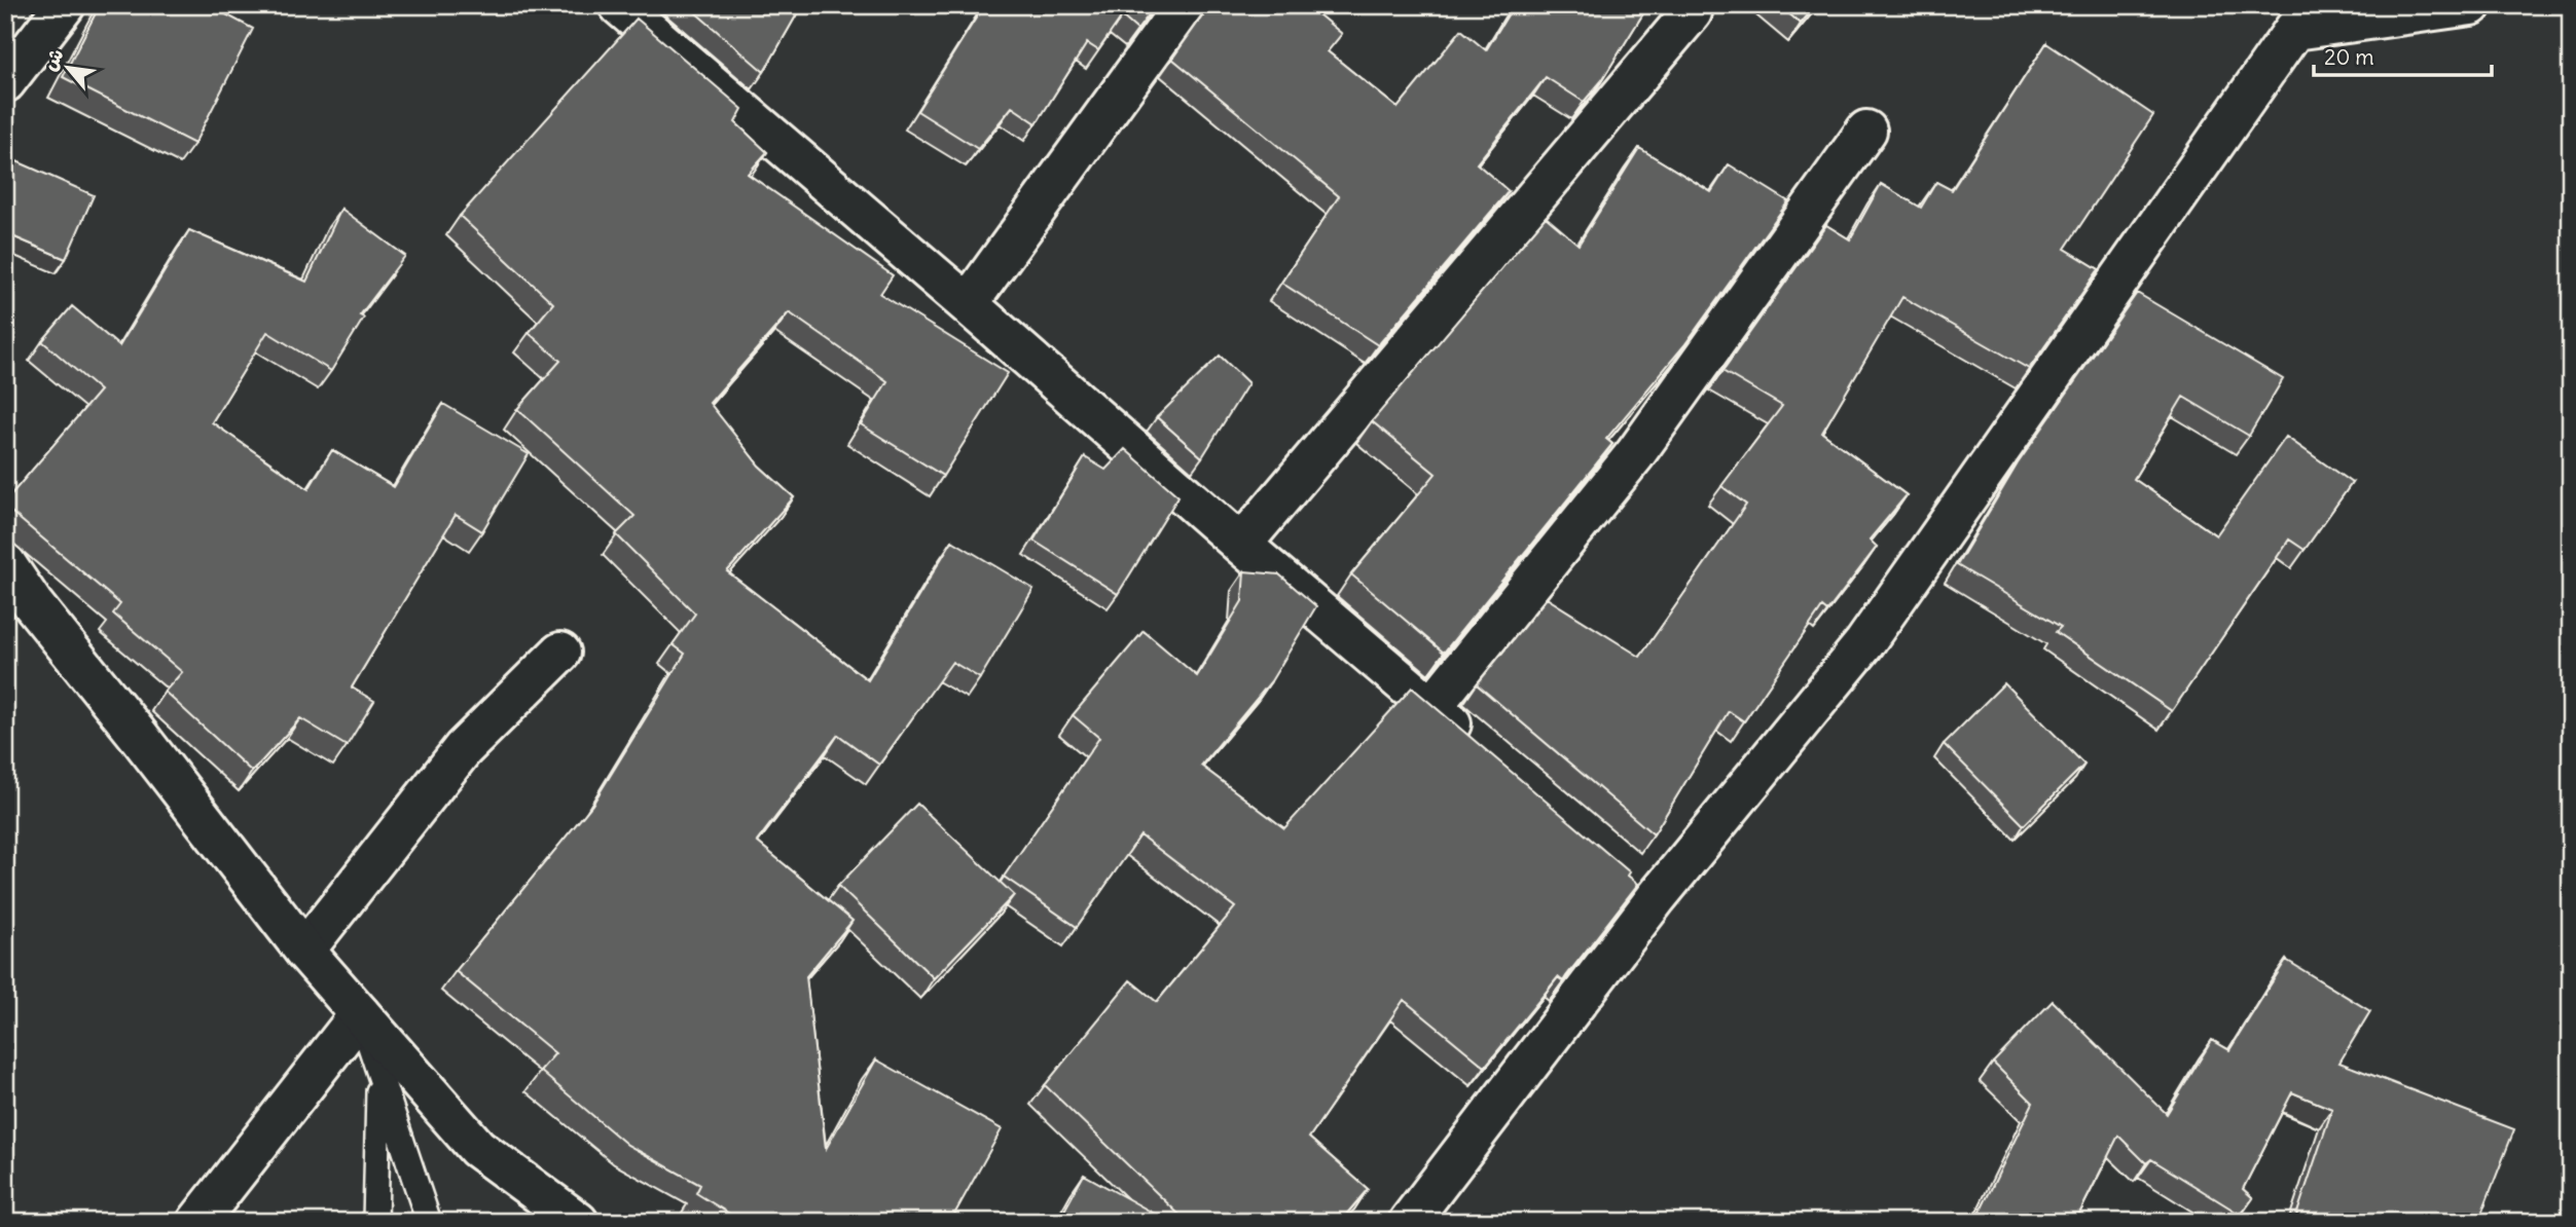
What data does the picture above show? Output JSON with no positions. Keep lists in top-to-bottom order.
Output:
{
  "scale_bar": "20 m",
  "north": "top left"
}
